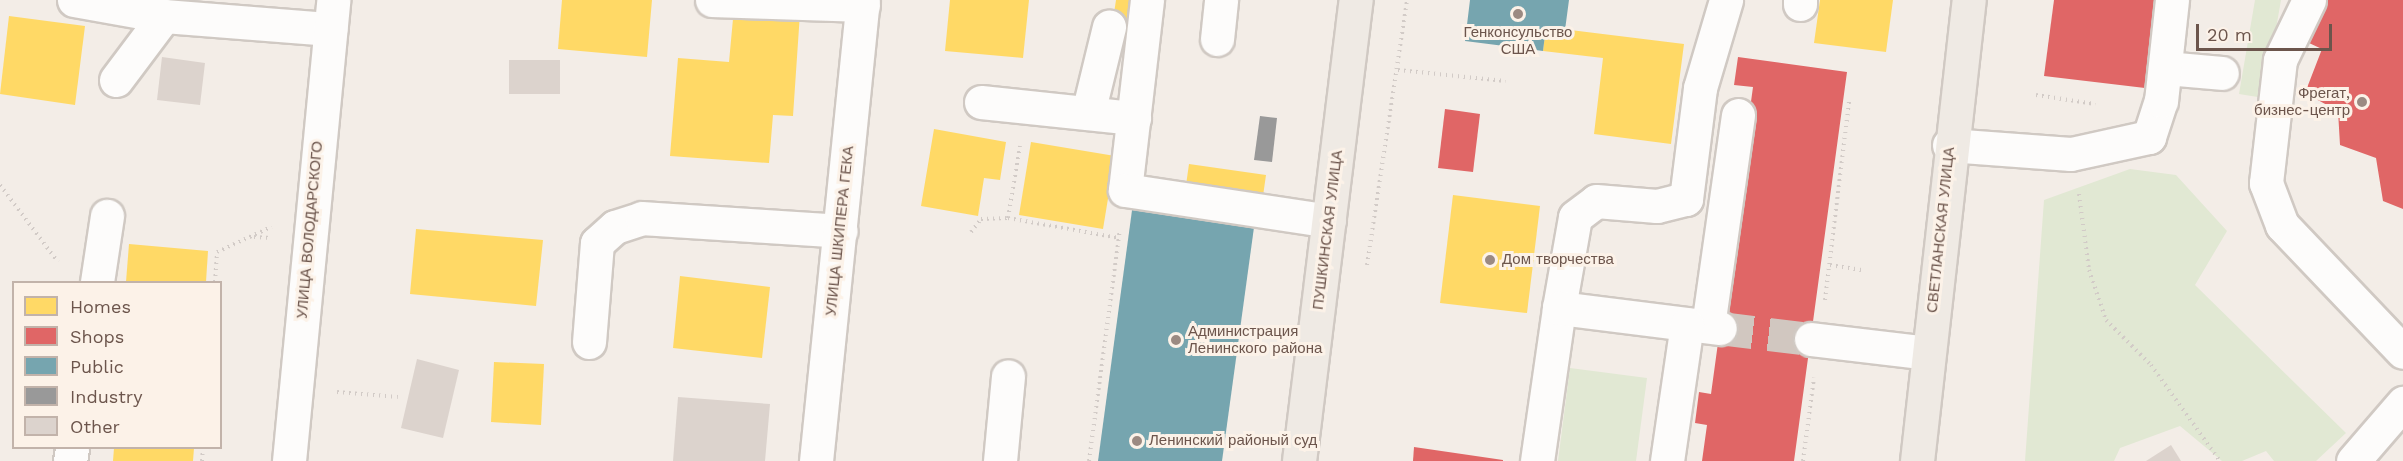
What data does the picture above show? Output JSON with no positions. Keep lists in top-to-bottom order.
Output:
{
  "streets": {
    "main road": ["ПУШКИНСКАЯ УЛИЦА", "СВЕТЛАНСКАЯ УЛИЦА"],
    "street": ["УЛИЦА ВОЛОДАРСКОГО", "УЛИЦА ШКИПЕРА ГЕКА"]
  },
  "places": [
    "Генконсульство США",
    "Фрегат, бизнес-центр",
    "Дом творчества",
    "Администрация Ленинского района",
    "Ленинский районый суд"
  ],
  "legend": [
    "Homes",
    "Shops",
    "Public",
    "Industry",
    "Other"
  ],
  "scale_bar": "20 m"
}
